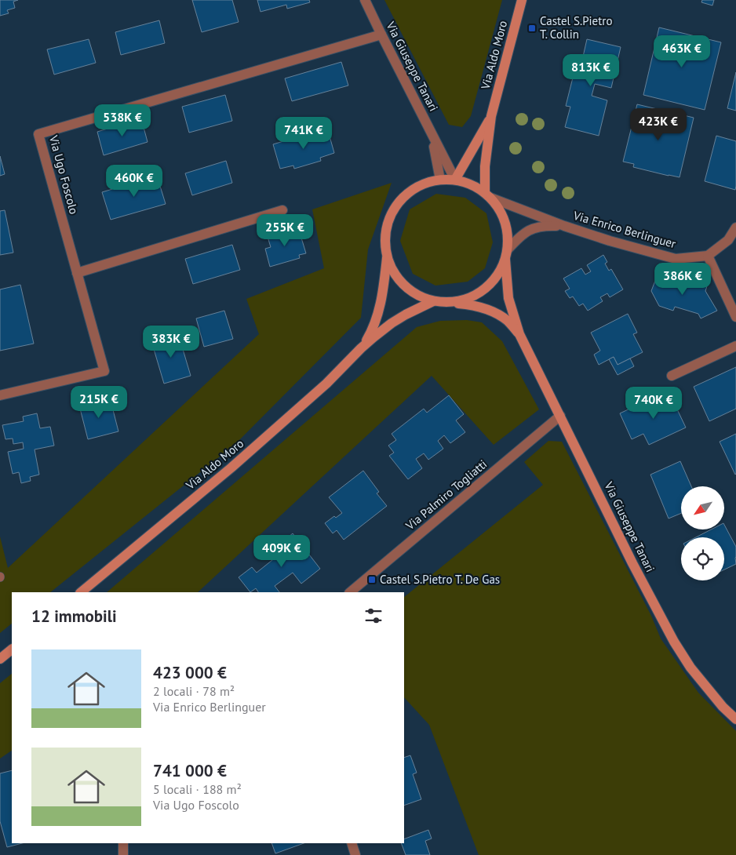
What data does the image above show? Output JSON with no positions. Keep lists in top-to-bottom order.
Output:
{
  "streets": {
    "main road": ["Via Aldo Moro", "Via Giuseppe Tanari"],
    "street": ["Via Ugo Foscolo", "Via Enrico Berlinguer", "Via Palmiro Togliatti"]
  },
  "crossings": [
    ["Via Aldo Moro", "Via Giuseppe Tanari"],
    ["Via Aldo Moro", "Via Enrico Berlinguer"],
    ["Via Giuseppe Tanari", "Via Ugo Foscolo"],
    ["Via Giuseppe Tanari", "Via Enrico Berlinguer"],
    ["Via Giuseppe Tanari", "Via Palmiro Togliatti"]
  ],
  "places": {
    "transit": ["Castel S.Pietro T. Collin", "Castel S.Pietro T. De Gas"]
  },
  "north": "bottom left",
  "page": {
    "price": [
      "463K €",
      "813K €",
      "538K €",
      "423K €",
      "741K €",
      "460K €",
      "255K €",
      "386K €",
      "383K €",
      "215K €",
      "740K €",
      "409K €"
    ],
    "heading": "12 immobili",
    "list": [
      {
        "name": "423 000 €",
        "note": "2 locali · 78 m² · Via Enrico Berlinguer"
      },
      {
        "name": "741 000 €",
        "note": "5 locali · 188 m² · Via Ugo Foscolo"
      }
    ]
  }
}
